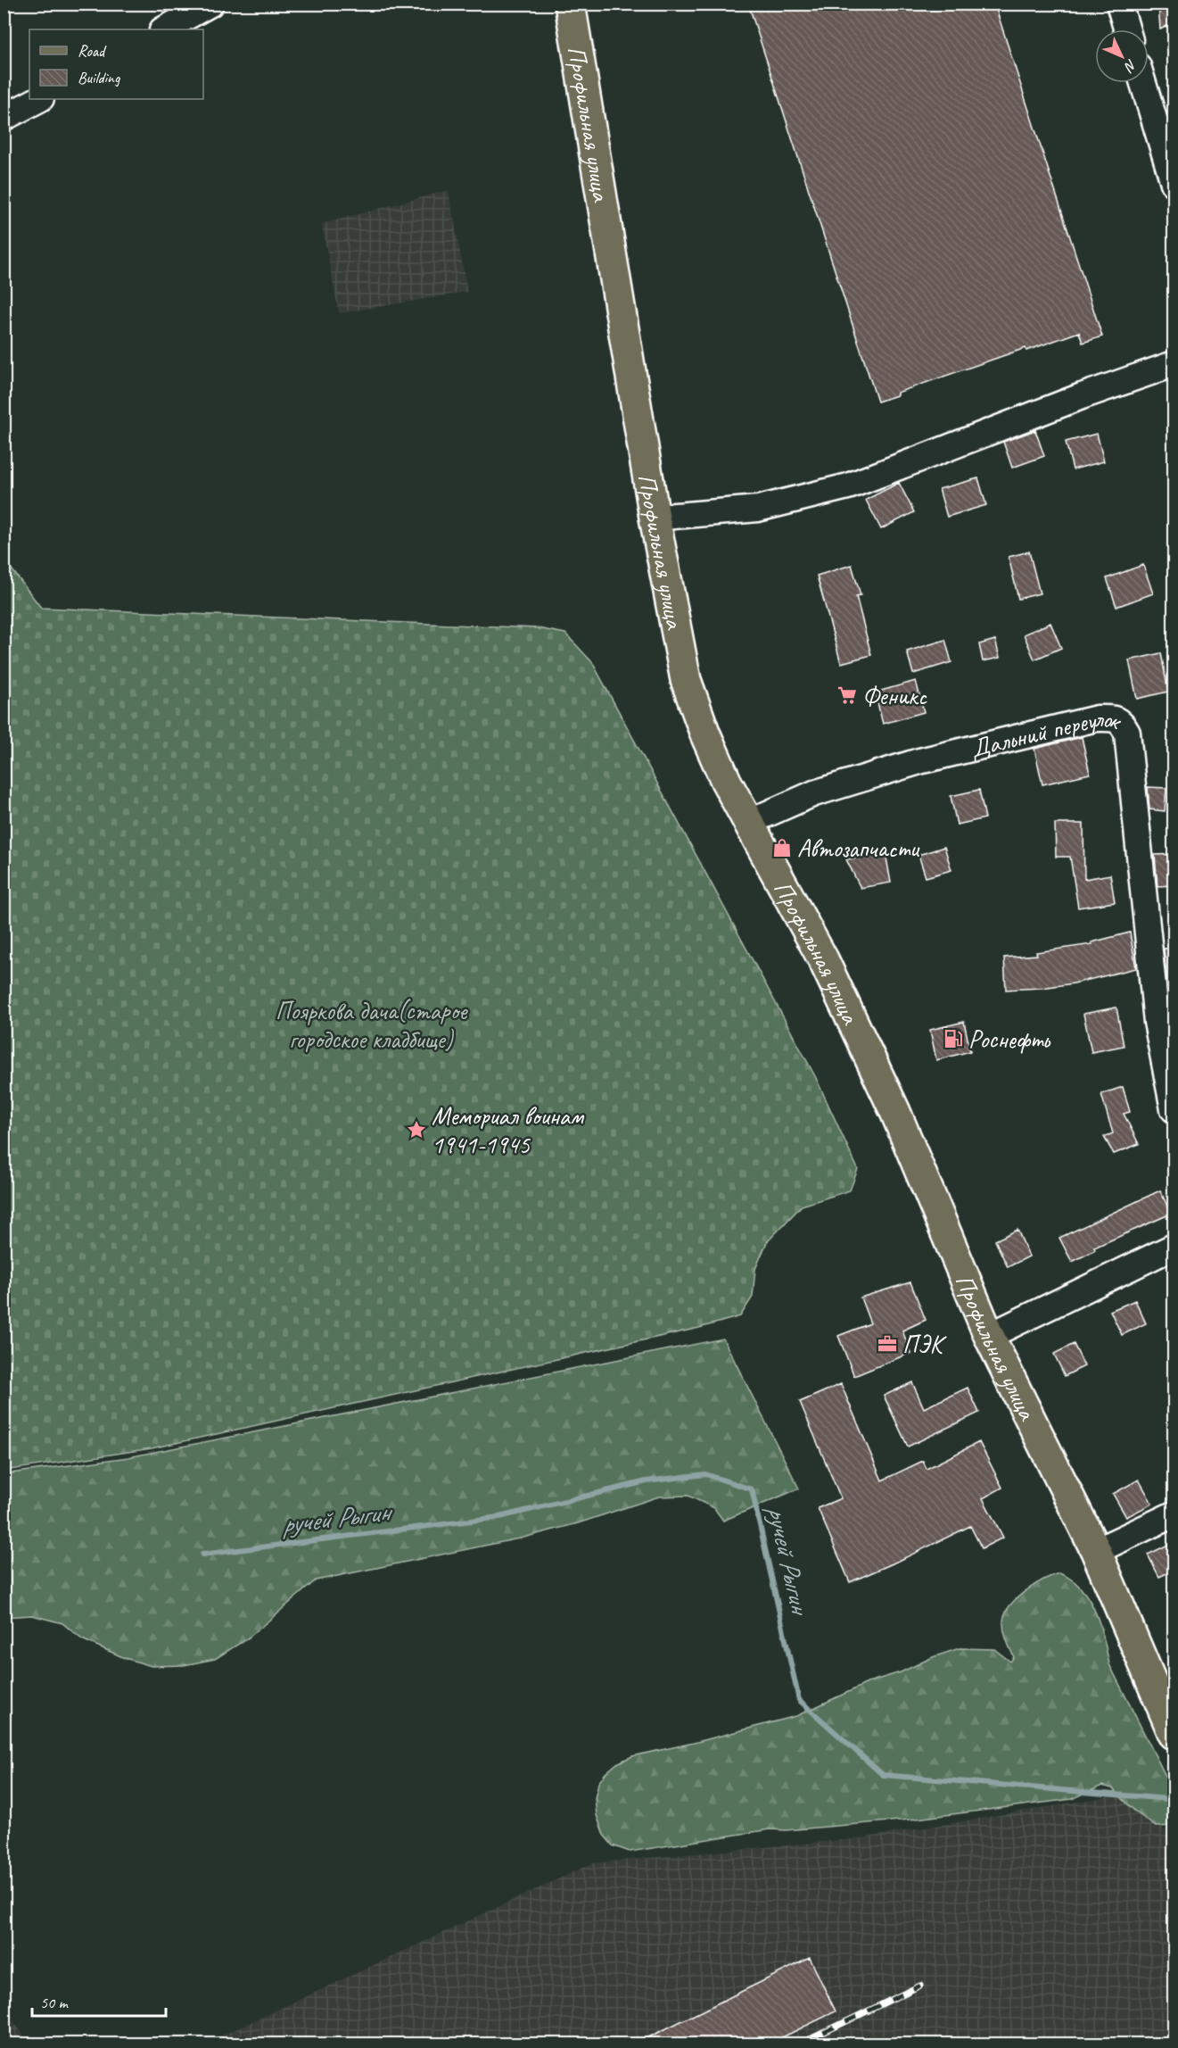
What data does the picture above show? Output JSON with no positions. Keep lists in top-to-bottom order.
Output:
{
  "streets": {
    "main road": ["Профильная улица"],
    "street": ["Дальний переулок"]
  },
  "crossings": [
    ["Профильная улица", "Дальний переулок"]
  ],
  "water": ["ручей Рыгин"],
  "parks": ["Пояркова дача(старое городское кладбище)"],
  "places": {
    "supermarket": ["Феникс"],
    "shop": ["Автозапчасти"],
    "fuel station": ["Роснефть"],
    "place": ["Мемориал воинам 1941-1945"],
    "office": ["ПЭК"]
  },
  "legend": ["Road", "Building"],
  "scale_bar": "50 m",
  "north": "bottom right"
}
